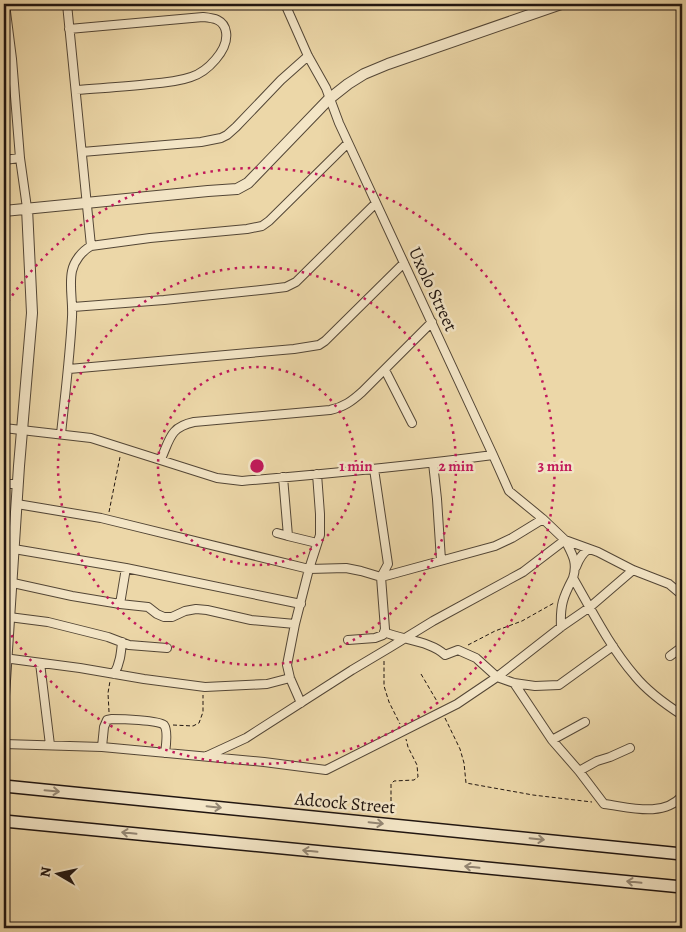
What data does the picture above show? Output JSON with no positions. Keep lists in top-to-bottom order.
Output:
{
  "streets": {
    "main road": ["Adcock Street"],
    "street": ["Uxolo Street"]
  },
  "north": "left",
  "rings": ["1 min", "2 min", "3 min"]
}
